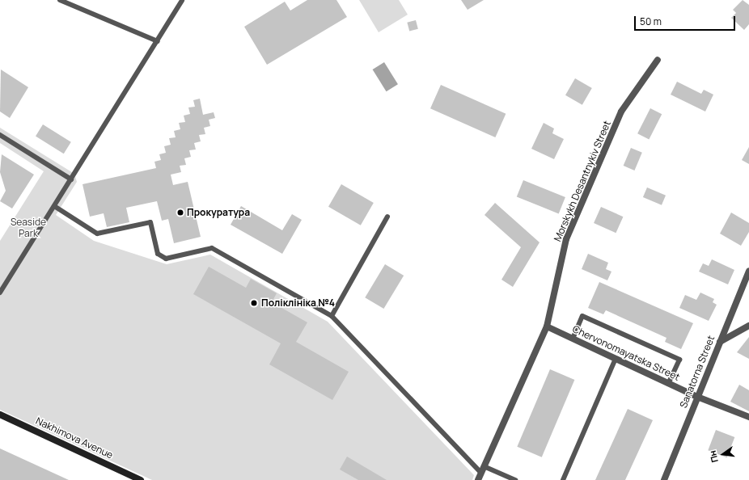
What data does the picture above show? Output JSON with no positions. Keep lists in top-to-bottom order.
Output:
{
  "streets": {
    "main road": ["Nakhimova Avenue"],
    "street": ["Morskykh Desantnykiv Street", "Chervonomayatska Street", "Sanatorna Street"]
  },
  "crossings": [
    ["Morskykh Desantnykiv Street", "Chervonomayatska Street"],
    ["Chervonomayatska Street", "Sanatorna Street"]
  ],
  "parks": ["Seaside Park"],
  "places": ["Прокуратура", "Поліклініка №4"],
  "scale_bar": "50 m",
  "north": "left"
}
